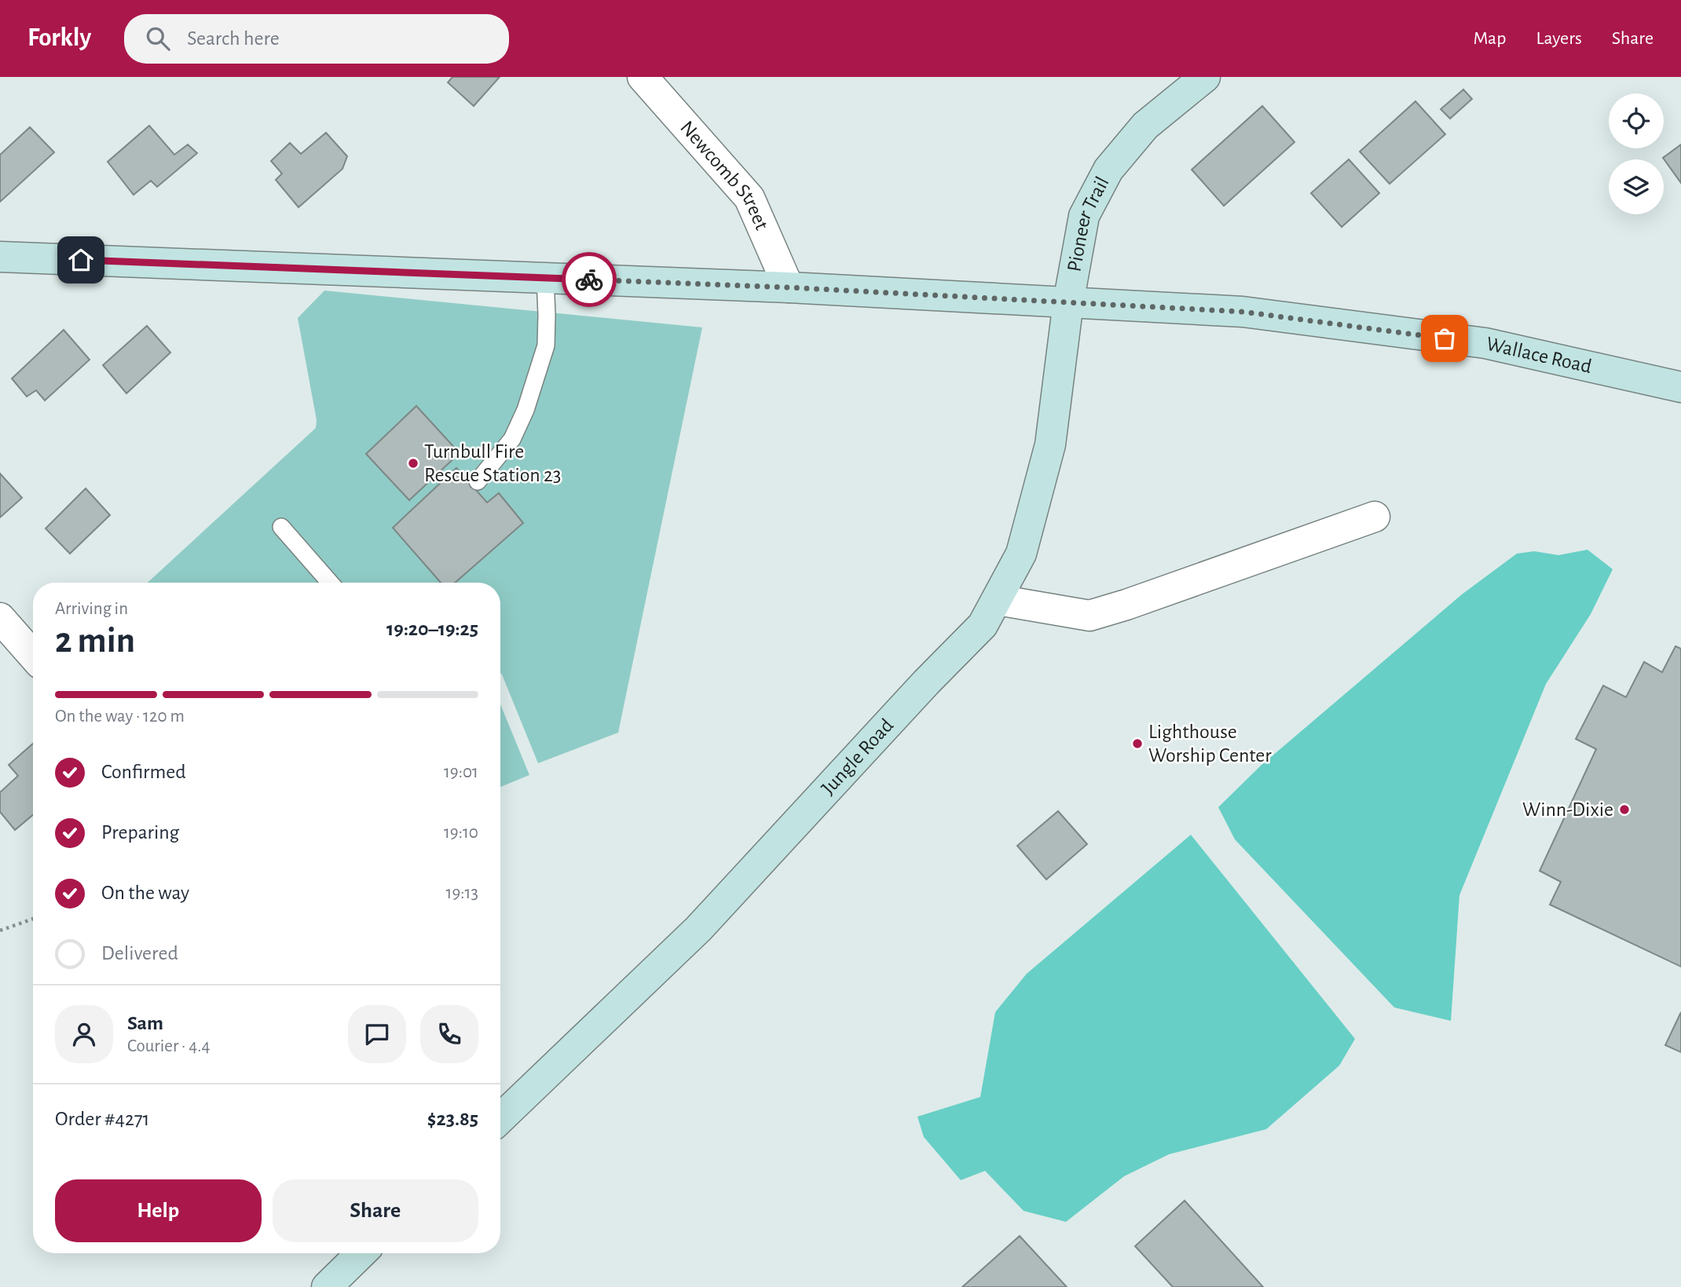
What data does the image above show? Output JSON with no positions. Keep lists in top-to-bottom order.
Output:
{
  "streets": {
    "street": [
      "Newcomb Street",
      "Pioneer Trail",
      "Wallace Road",
      "Jungle Road"
    ]
  },
  "crossings": [
    ["Newcomb Street", "Pioneer Trail"],
    ["Pioneer Trail", "Wallace Road"],
    ["Pioneer Trail", "Jungle Road"],
    ["Wallace Road", "Jungle Road"]
  ],
  "places": ["Turnbull Fire Rescue Station 23", "Lighthouse Worship Center", "Winn-Dixie"],
  "page": {
    "header": "Forkly",
    "search": "Search here",
    "nav": ["Map", "Layers", "Share"],
    "heading": ["2 min", "Arriving in", "19:20–19:25"],
    "panel": [
      "Sam",
      "Courier · 4.4",
      "Order #4271",
      "$23.85"
    ],
    "bar": "On the way · 120 m",
    "list": [
      ["Confirmed", "19:01"],
      ["Preparing", "19:10"],
      ["On the way", "19:13"],
      "Delivered"
    ],
    "buttons": ["Help", "Share"]
  }
}
